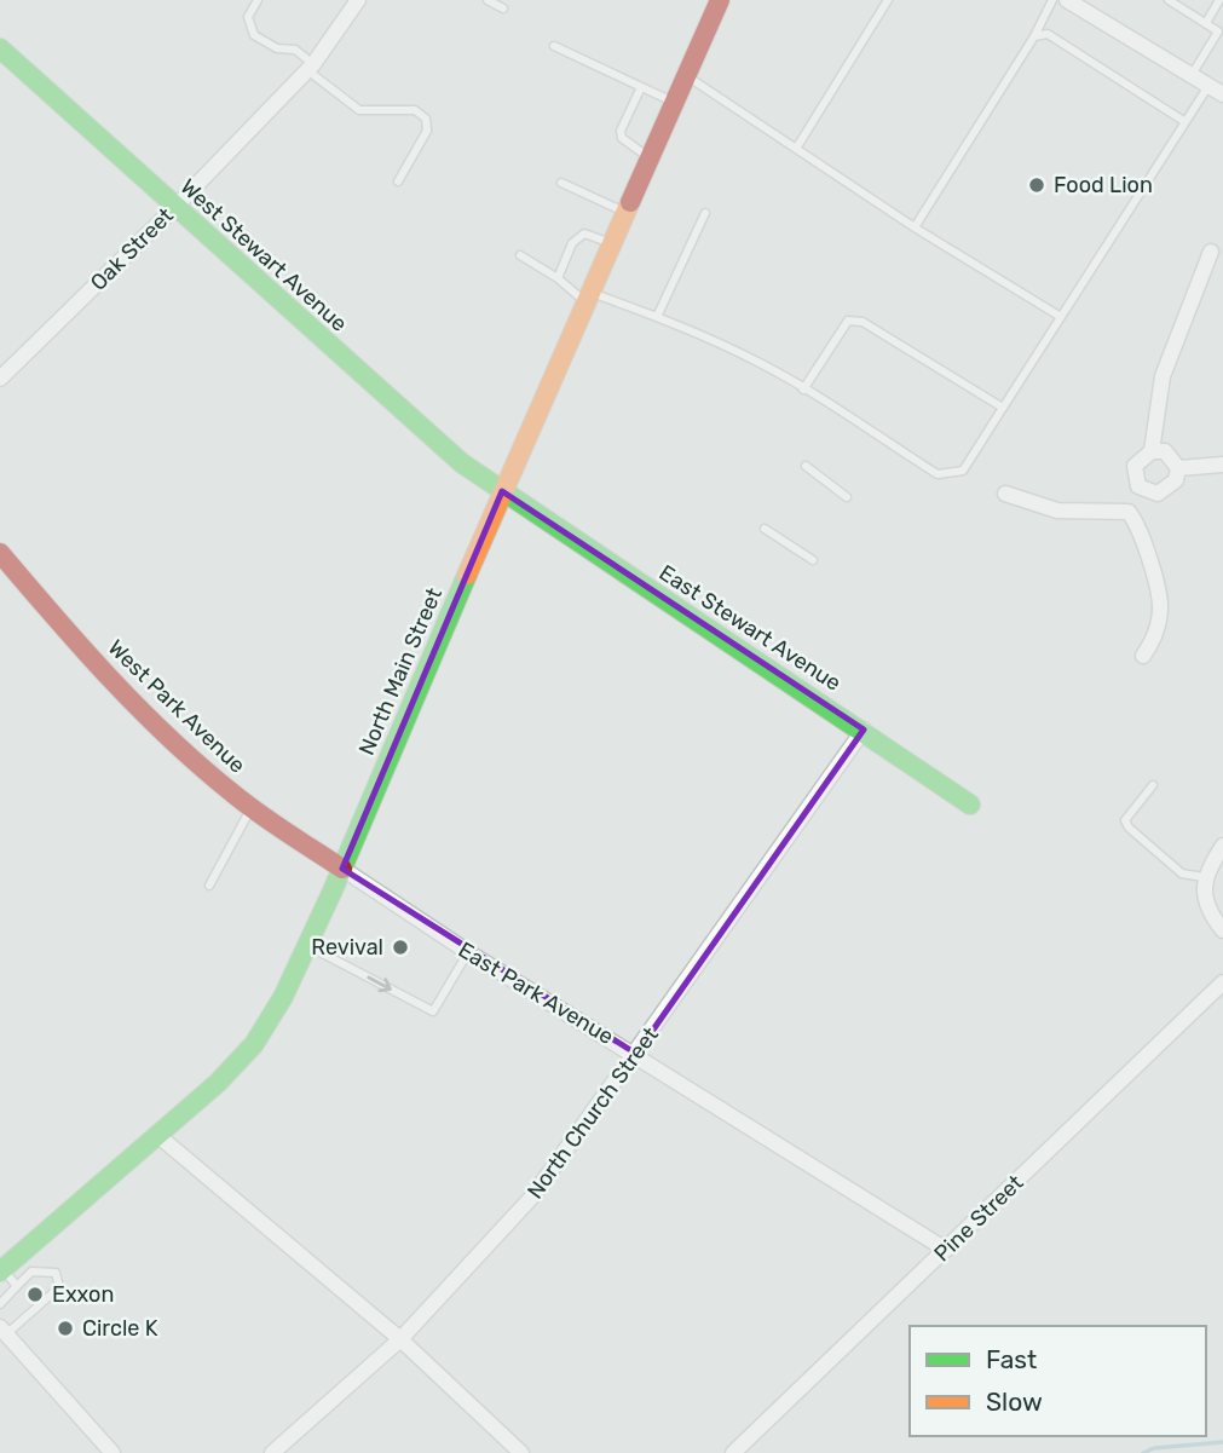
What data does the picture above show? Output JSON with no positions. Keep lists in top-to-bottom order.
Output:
{
  "streets": {
    "main road": [
      "West Stewart Avenue",
      "East Stewart Avenue",
      "North Main Street",
      "West Park Avenue"
    ],
    "street": [
      "Oak Street",
      "East Park Avenue",
      "North Church Street",
      "Pine Street"
    ]
  },
  "crossings": [
    ["Oak Street", "West Stewart Avenue"],
    ["West Stewart Avenue", "East Stewart Avenue"],
    ["West Stewart Avenue", "North Main Street"],
    ["East Stewart Avenue", "North Main Street"],
    ["East Stewart Avenue", "North Church Street"],
    ["North Main Street", "West Park Avenue"],
    ["North Main Street", "East Park Avenue"],
    ["West Park Avenue", "East Park Avenue"],
    ["East Park Avenue", "North Church Street"],
    ["East Park Avenue", "Pine Street"]
  ],
  "places": [
    "Food Lion",
    "Revival",
    "Exxon",
    "Circle K"
  ],
  "legend": ["Fast", "Slow"]
}
